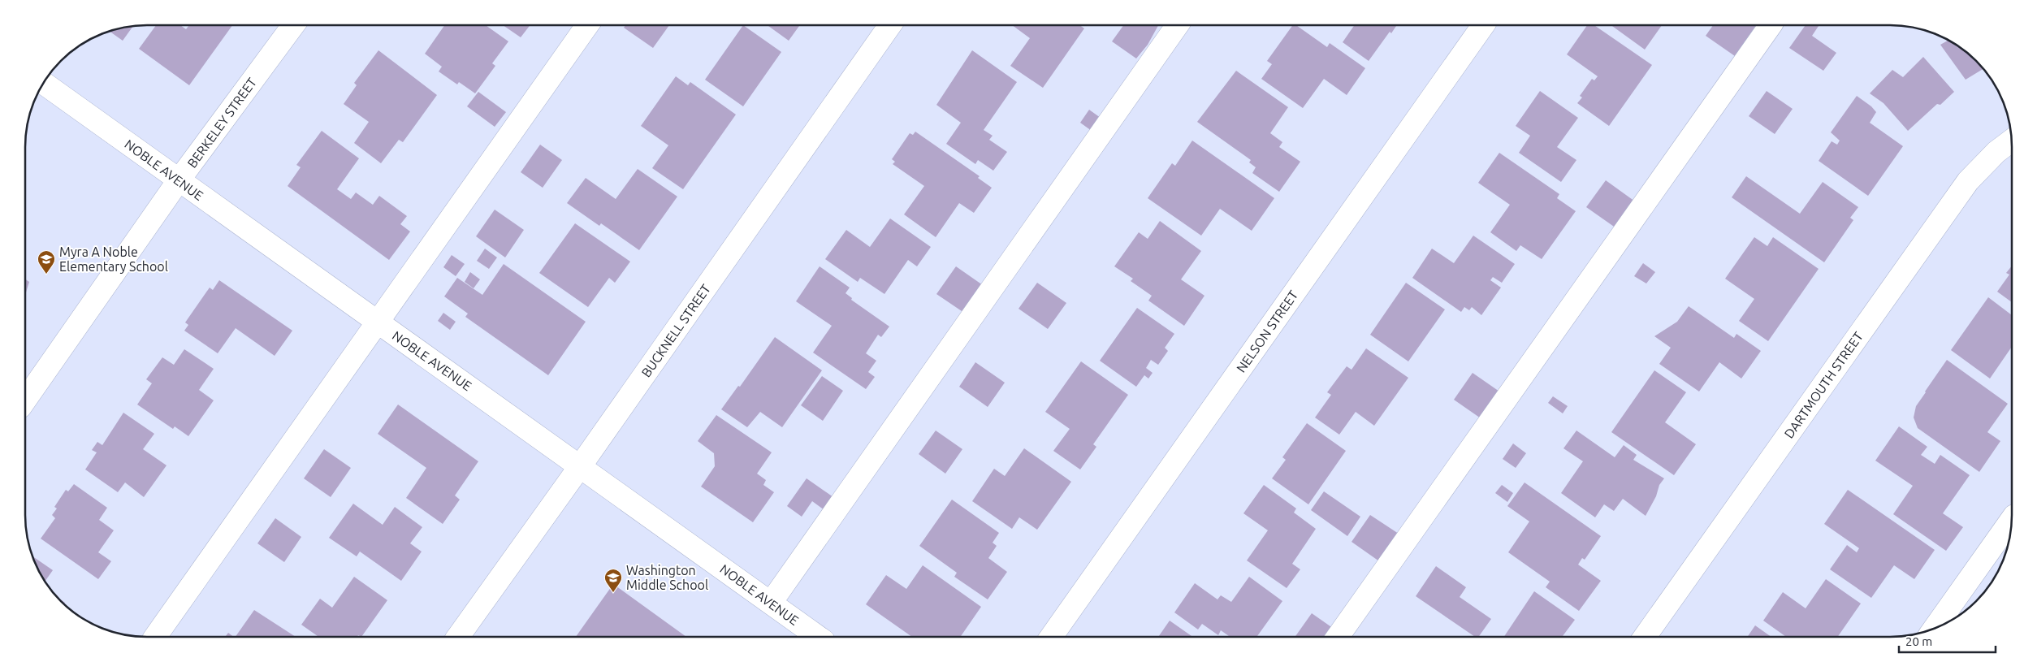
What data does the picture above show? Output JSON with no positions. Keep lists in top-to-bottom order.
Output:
{
  "streets": {
    "street": [
      "BERKELEY STREET",
      "NOBLE AVENUE",
      "BUCKNELL STREET",
      "NELSON STREET",
      "DARTMOUTH STREET"
    ]
  },
  "crossings": [
    ["BERKELEY STREET", "NOBLE AVENUE"],
    ["NOBLE AVENUE", "BUCKNELL STREET"]
  ],
  "places": {
    "school or university": ["Myra A Noble Elementary School", "Washington Middle School"]
  },
  "scale_bar": "20 m"
}
